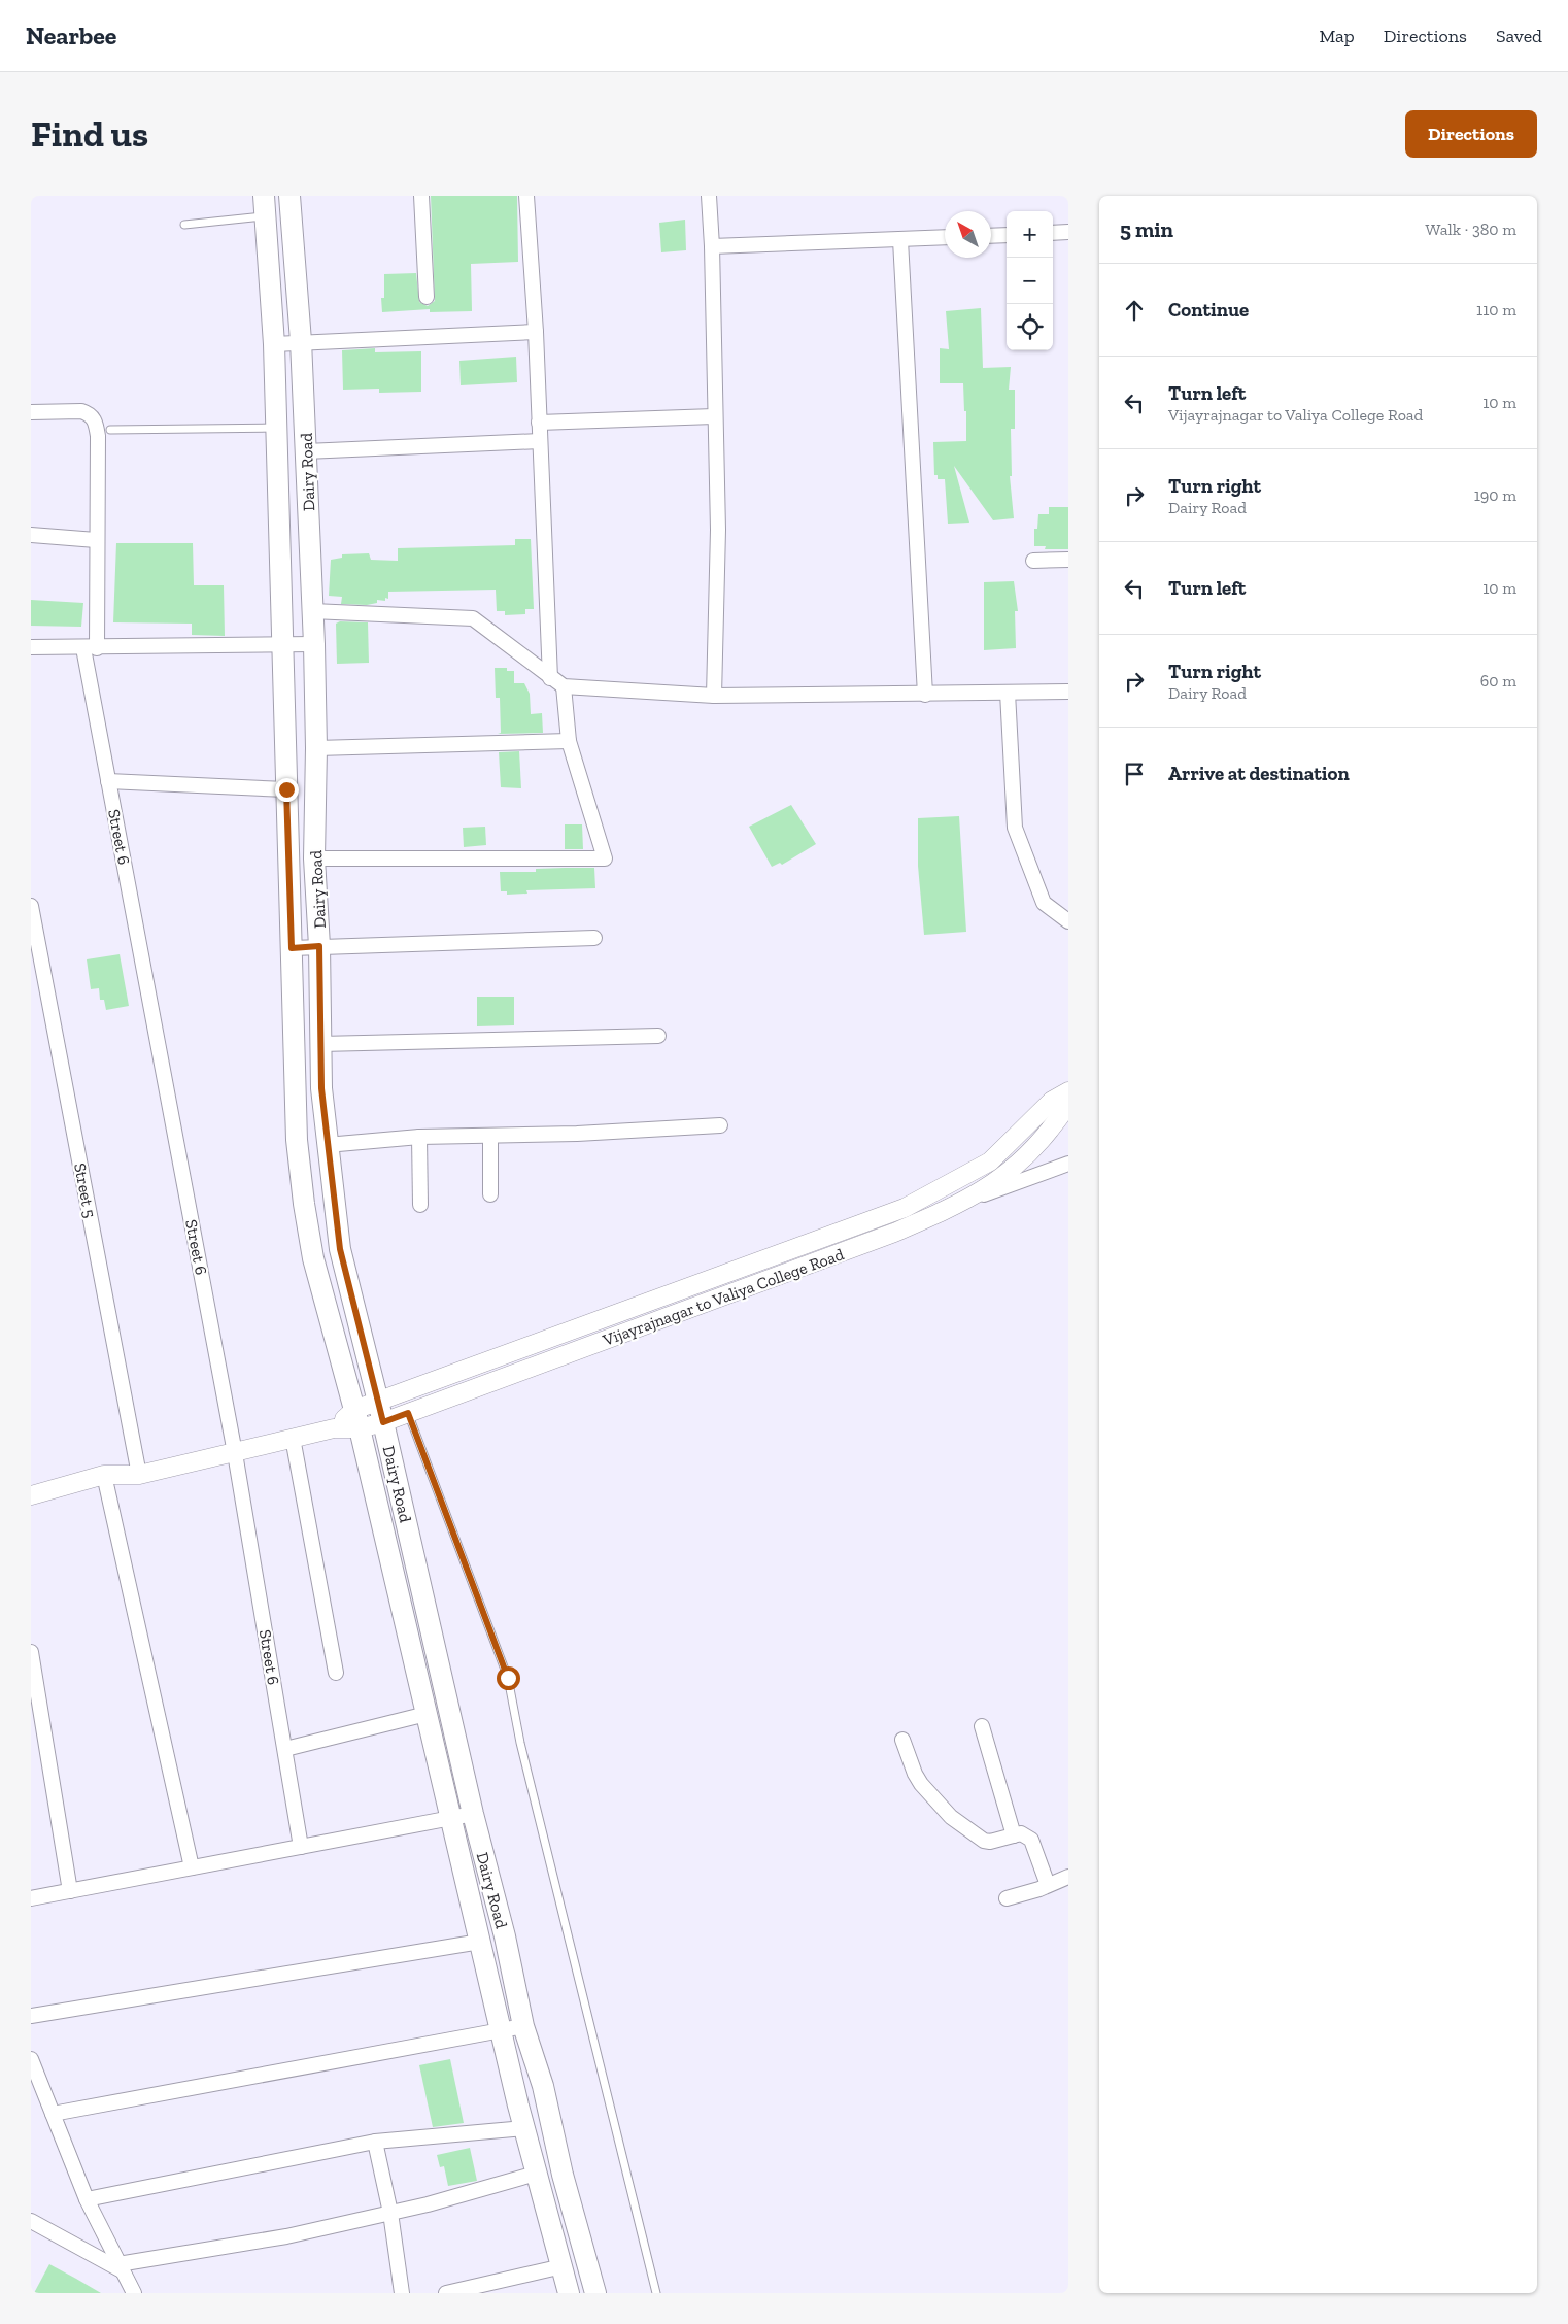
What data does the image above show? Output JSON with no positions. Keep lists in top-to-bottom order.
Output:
{
  "streets": {
    "main road": ["Dairy Road"],
    "street": ["Street 6", "Street 5", "Vijayrajnagar to Valiya College Road"]
  },
  "crossings": [
    ["Dairy Road", "Vijayrajnagar to Valiya College Road"],
    ["Street 6", "Vijayrajnagar to Valiya College Road"],
    ["Street 5", "Vijayrajnagar to Valiya College Road"]
  ],
  "north": "top left",
  "page": {
    "header": "Nearbee",
    "nav": ["Map", "Directions", "Saved"],
    "buttons": "Directions",
    "title": "Find us",
    "heading": ["5 min", "Walk · 380 m"],
    "map_buttons": ["+", "−"],
    "list": [
      ["Continue", "110 m"],
      ["Turn left", "Vijayrajnagar to Valiya College Road", "10 m"],
      ["Turn right", "Dairy Road", "190 m"],
      ["Turn left", "10 m"],
      ["Turn right", "Dairy Road", "60 m"],
      "Arrive at destination"
    ]
  }
}
